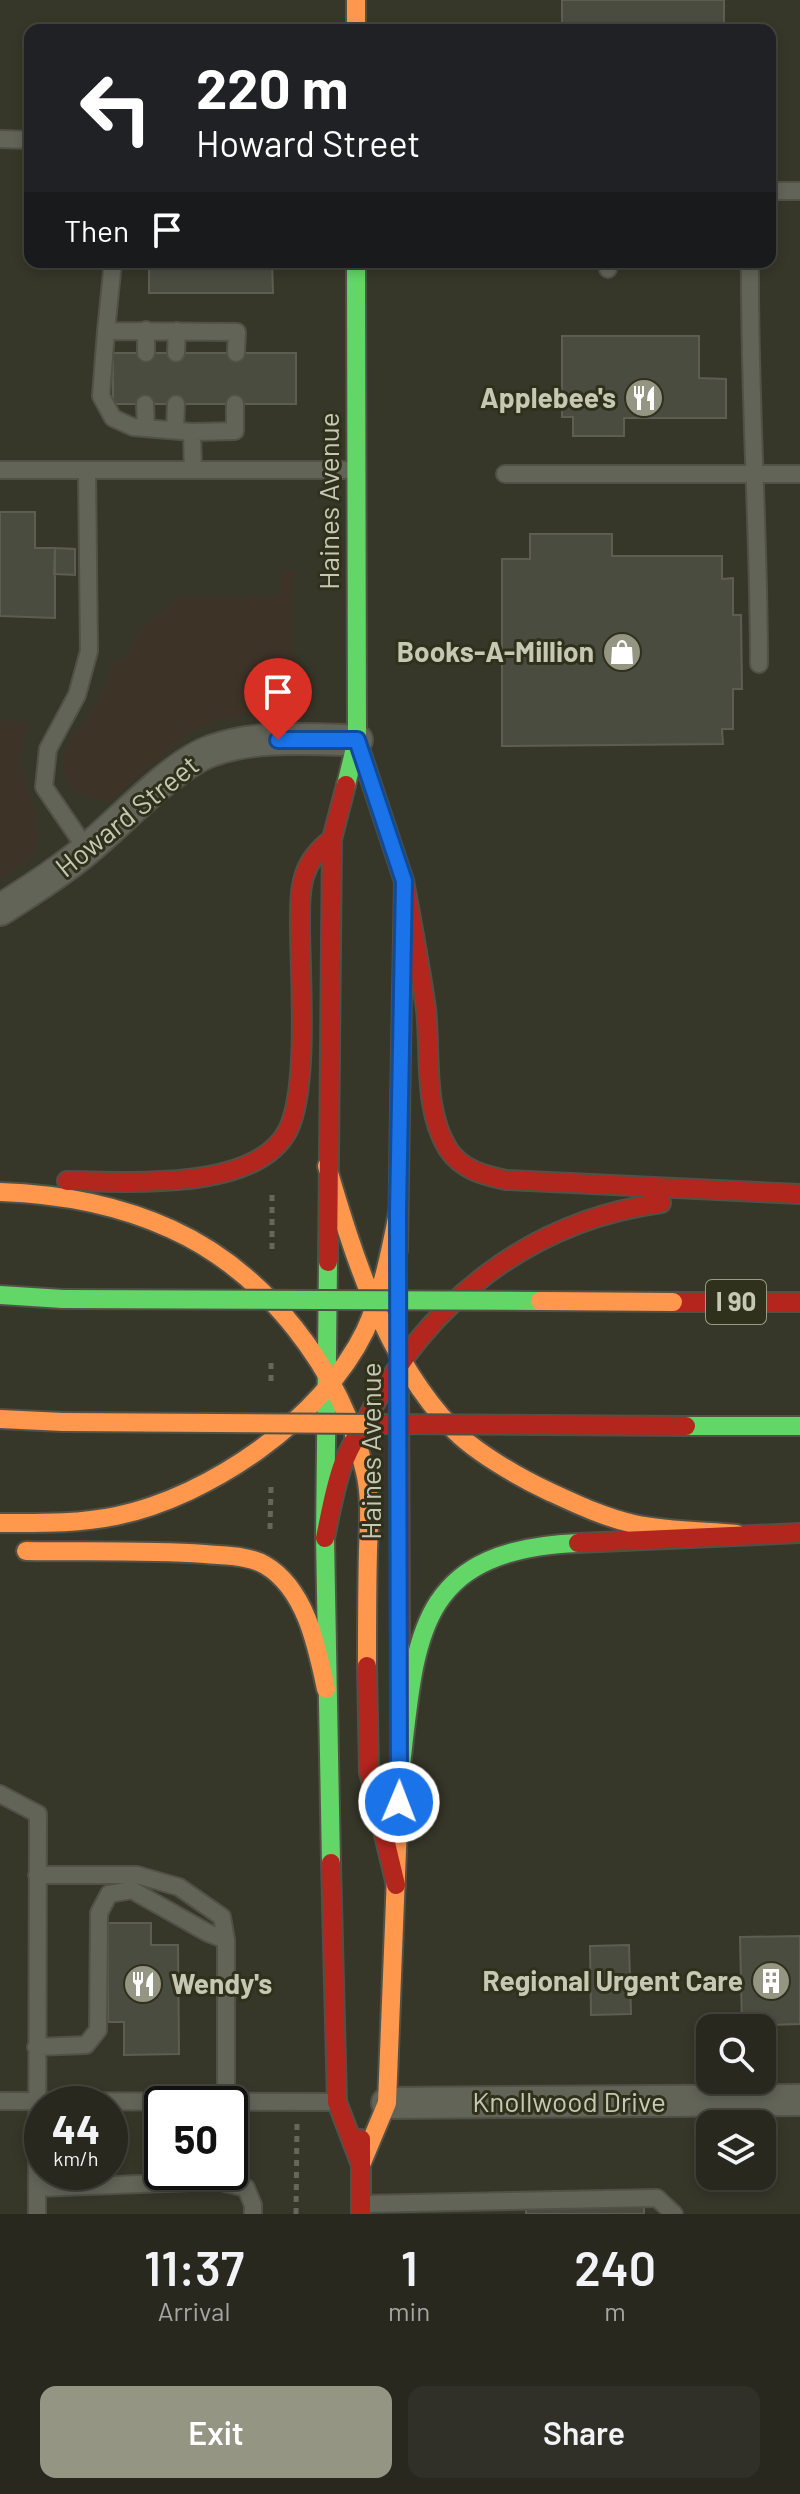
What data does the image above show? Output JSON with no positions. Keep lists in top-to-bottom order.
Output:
{
  "streets": {
    "main road": ["Haines Avenue", "I 90"],
    "street": ["Howard Street", "Knollwood Drive"]
  },
  "crossings": [
    ["Haines Avenue", "Howard Street"],
    ["Haines Avenue", "Knollwood Drive"]
  ],
  "places": {
    "restaurant": ["Applebee's", "Wendy's"],
    "shop": ["Books-A-Million"],
    "building": ["Regional Urgent Care"]
  },
  "page": {
    "turn": ["220 m", "Howard Street"],
    "then": "Then",
    "speed": "44 km/h",
    "limit": "50",
    "eta": [
      "11:37",
      "Arrival",
      "1",
      "min",
      "240",
      "m"
    ],
    "buttons": ["Exit", "Share"]
  }
}
